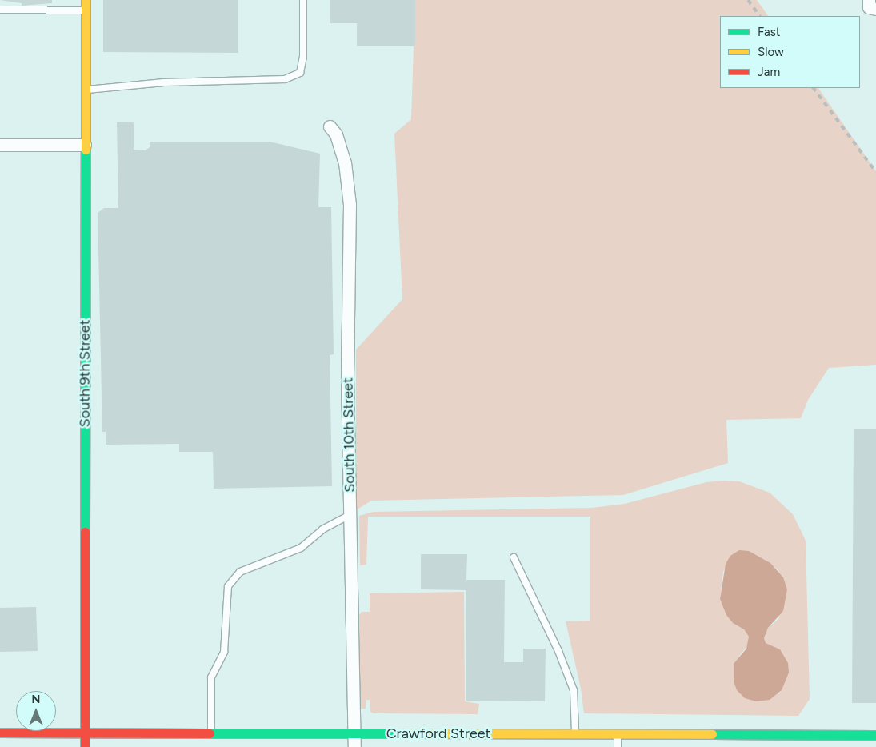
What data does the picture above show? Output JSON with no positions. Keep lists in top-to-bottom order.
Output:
{
  "streets": {
    "street": ["South 9th Street", "South 10th Street", "Crawford Street"]
  },
  "crossings": [
    ["South 9th Street", "Crawford Street"],
    ["South 10th Street", "Crawford Street"]
  ],
  "legend": ["Fast", "Slow", "Jam"],
  "north": "top"
}
